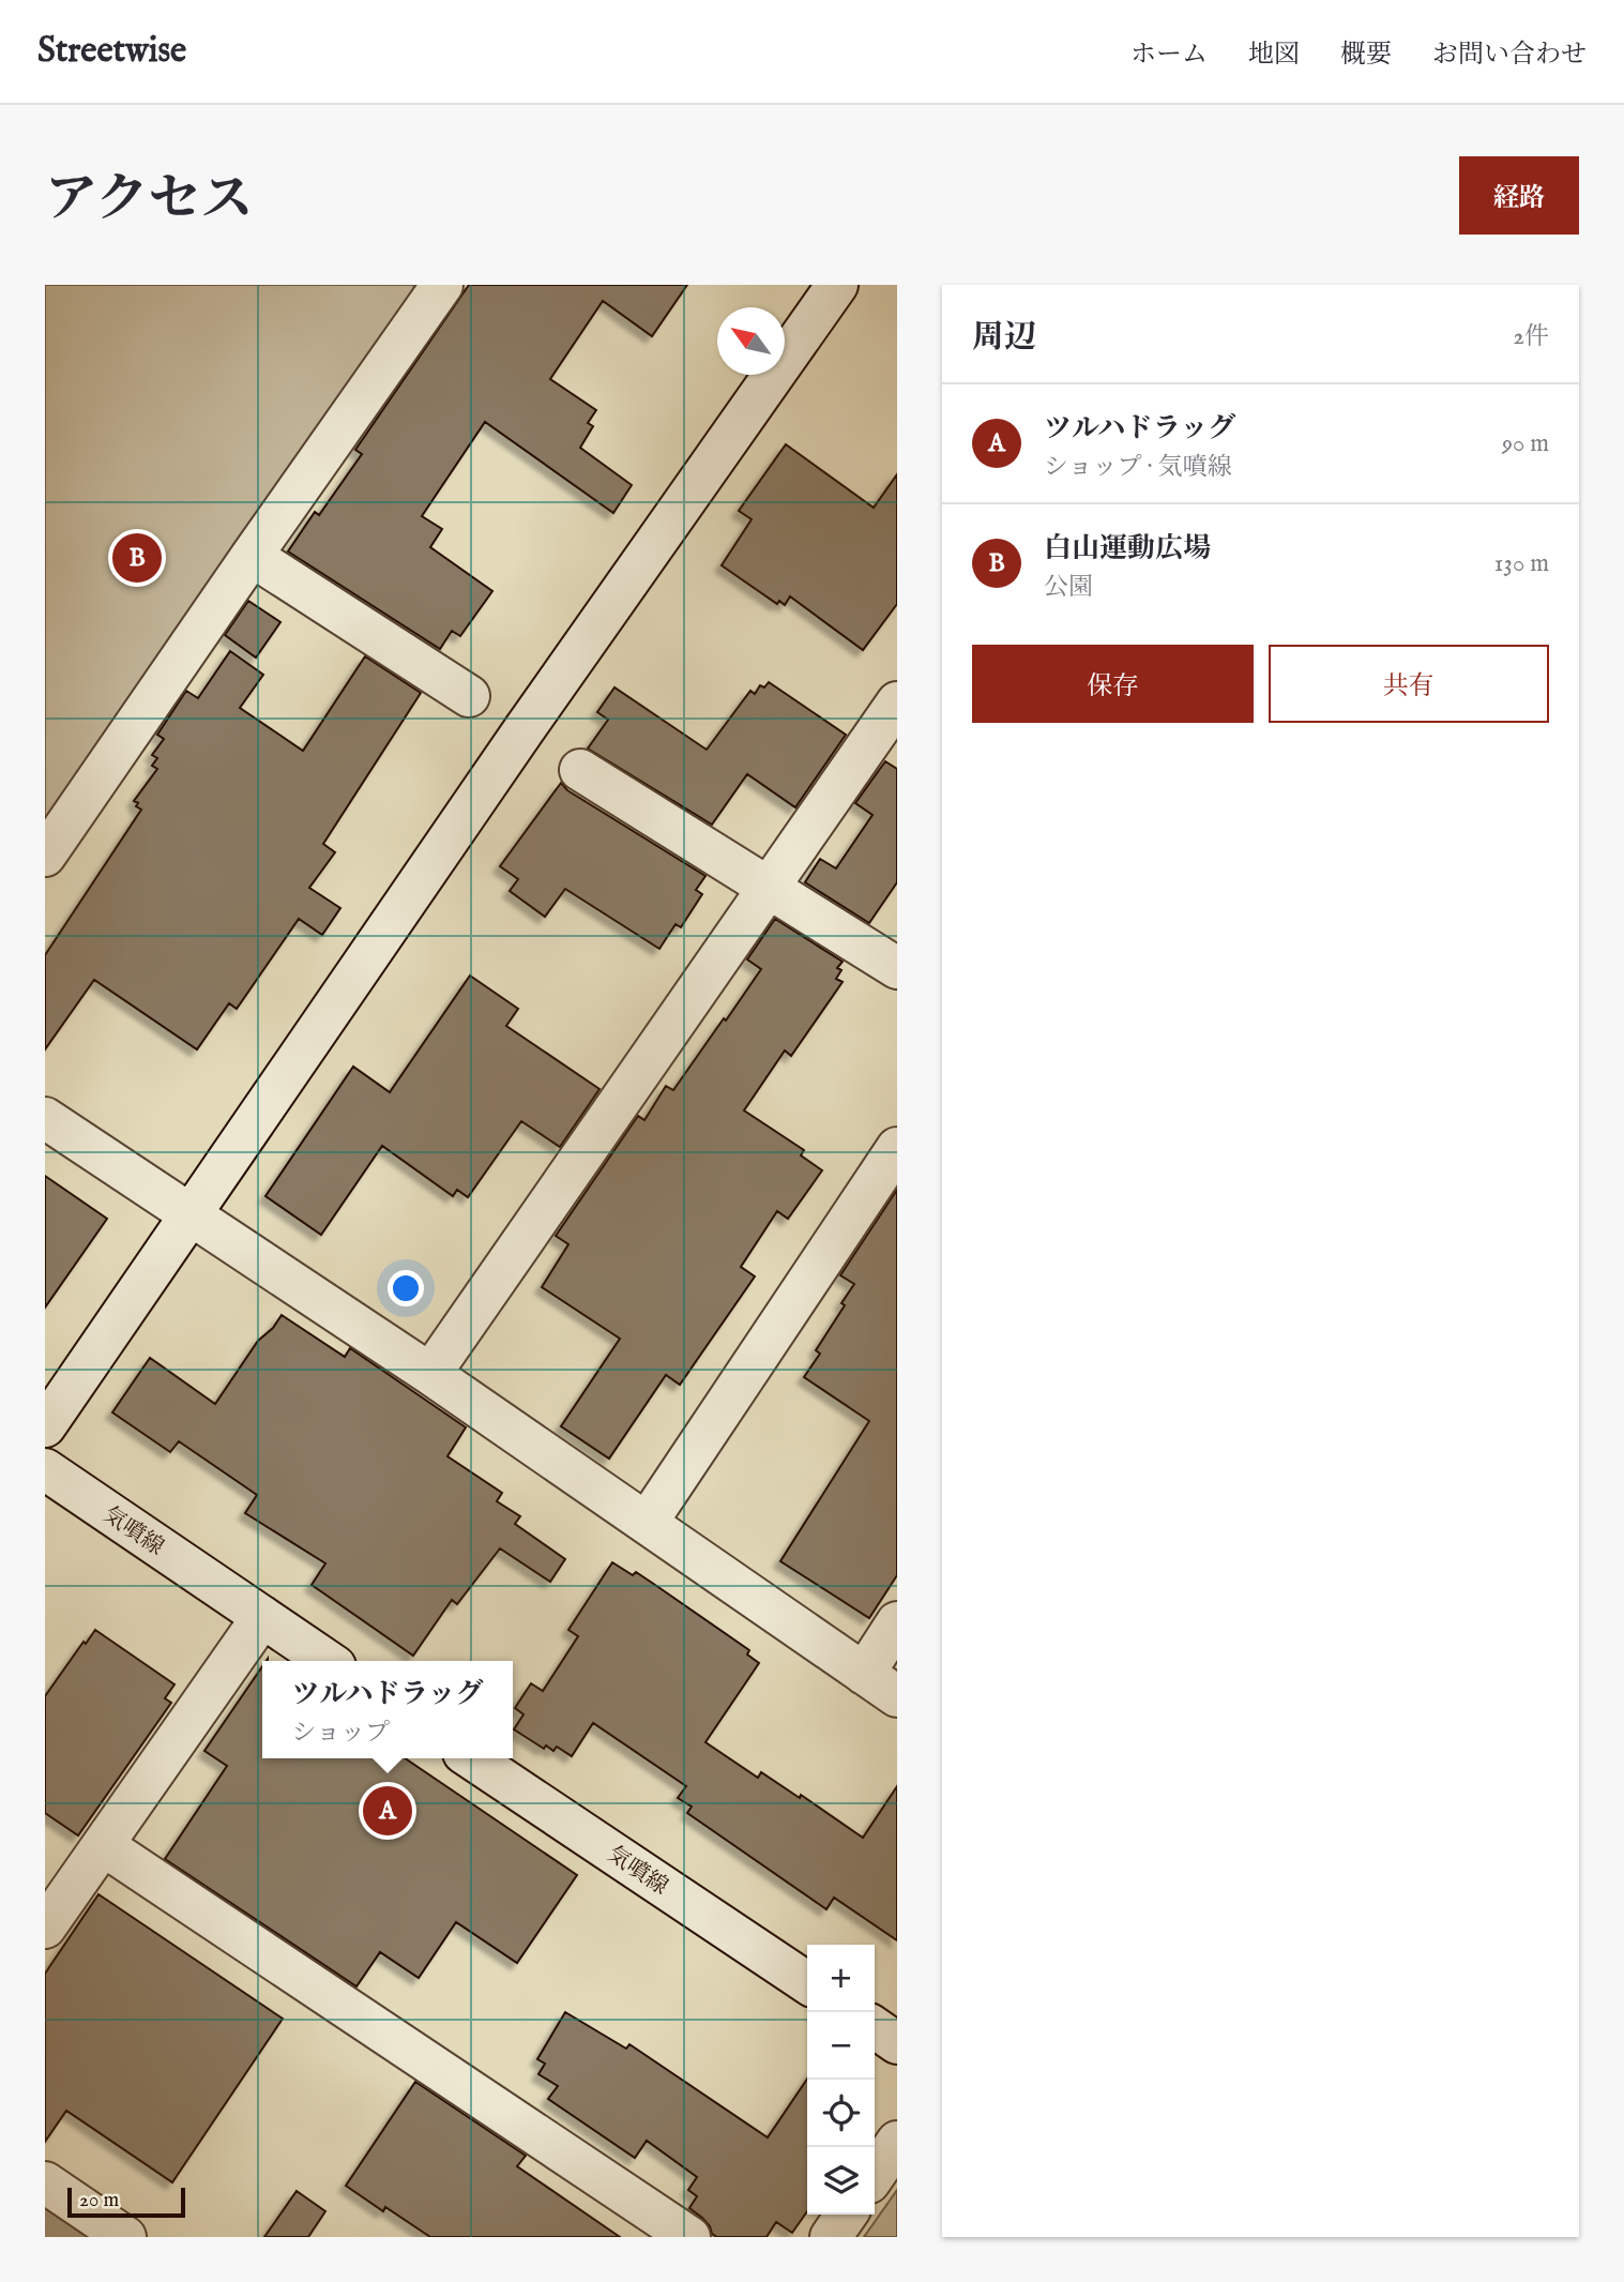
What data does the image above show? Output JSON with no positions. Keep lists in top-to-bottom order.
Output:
{
  "streets": {
    "street": ["気噴線"]
  },
  "scale_bar": "20 m",
  "north": "top left",
  "page": {
    "header": "Streetwise",
    "nav": [
      "ホーム",
      "地図",
      "概要",
      "お問い合わせ"
    ],
    "title": "アクセス",
    "buttons": [
      "経路",
      ["保存", "共有"]
    ],
    "heading": ["周辺", "2件"],
    "list": [
      {
        "mark": "A",
        "name": "ツルハドラッグ",
        "note": "ショップ · 気噴線",
        "value": "90 m"
      },
      {
        "mark": "B",
        "name": "白山運動広場",
        "note": "公園",
        "value": "130 m"
      }
    ],
    "pins": ["B", "A"],
    "popup": ["ツルハドラッグ", "ショップ"],
    "map_buttons": ["+", "−"],
    "scale": "20 m"
  }
}
